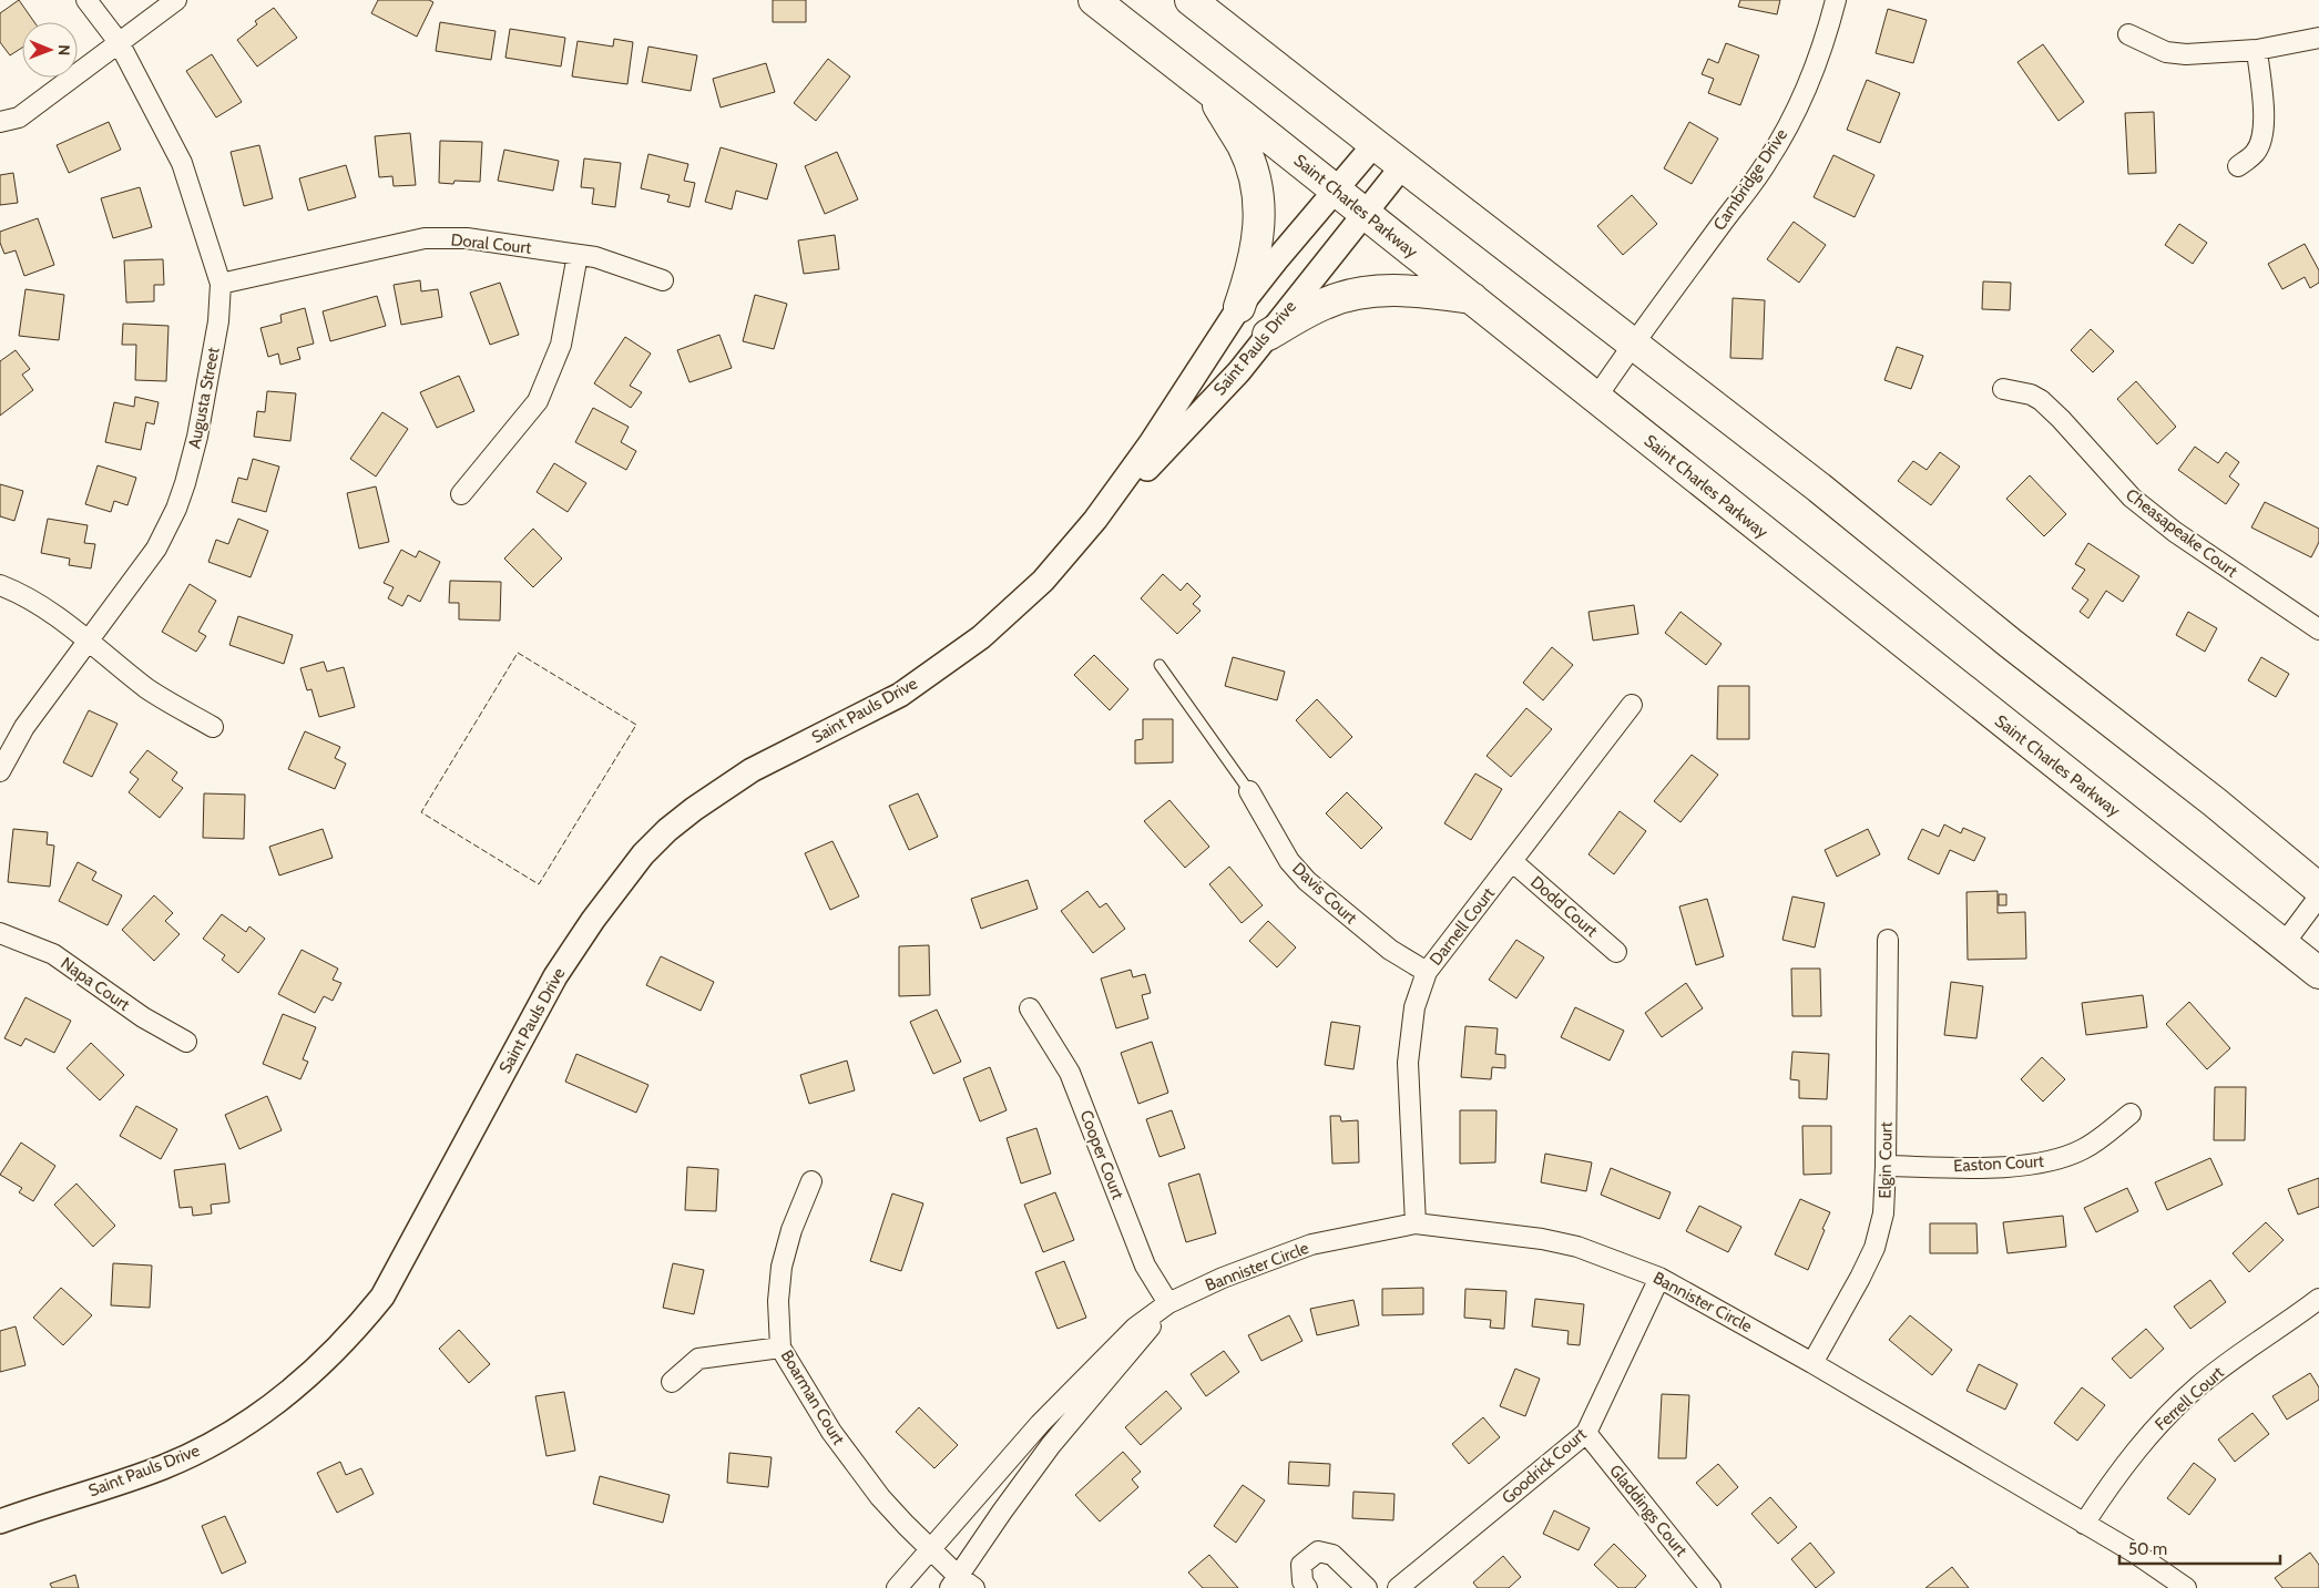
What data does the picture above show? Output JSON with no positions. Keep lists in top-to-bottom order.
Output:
{
  "streets": {
    "main road": ["Saint Charles Parkway"],
    "street": [
      "Cambridge Drive",
      "Doral Court",
      "Saint Pauls Drive",
      "Augusta Street",
      "Cheasapeake Court",
      "Davis Court",
      "Dodd Court",
      "Darnell Court",
      "Napa Court",
      "Cooper Court",
      "Elgin Court",
      "Easton Court",
      "Bannister Circle",
      "Boarman Court",
      "Ferrell Court",
      "Goodrick Court",
      "Gladdings Court"
    ]
  },
  "crossings": [
    ["Cambridge Drive", "Saint Charles Parkway"],
    ["Saint Charles Parkway", "Saint Pauls Drive"],
    ["Doral Court", "Augusta Street"],
    ["Davis Court", "Darnell Court"],
    ["Dodd Court", "Darnell Court"],
    ["Darnell Court", "Bannister Circle"],
    ["Cooper Court", "Bannister Circle"],
    ["Elgin Court", "Easton Court"],
    ["Elgin Court", "Bannister Circle"],
    ["Bannister Circle", "Boarman Court"],
    ["Bannister Circle", "Ferrell Court"],
    ["Bannister Circle", "Goodrick Court"],
    ["Goodrick Court", "Gladdings Court"]
  ],
  "scale_bar": "50 m",
  "north": "right"
}
